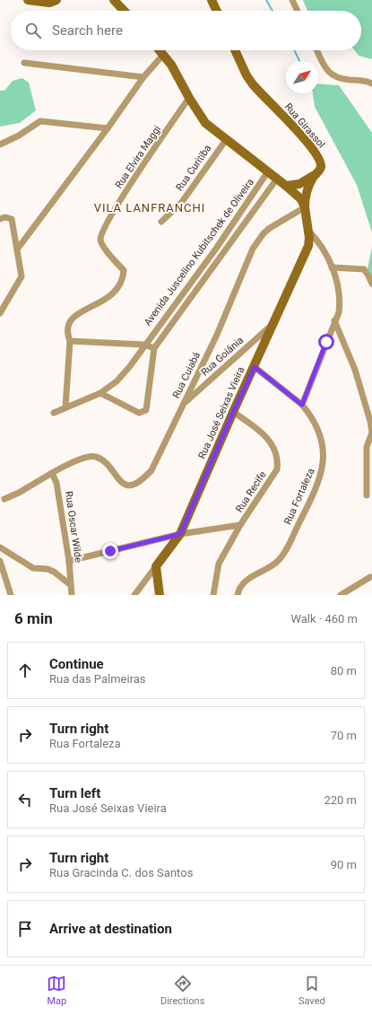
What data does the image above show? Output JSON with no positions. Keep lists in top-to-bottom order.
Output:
{
  "streets": {
    "street": [
      "Rua Girassol",
      "Rua Elvira Maggi",
      "Rua Curitiba",
      "Avenida Juscelino Kubitschek de Oliveira",
      "Rua Goiânia",
      "Rua Cuiabá",
      "Rua José Seixas Vieira",
      "Rua Recife",
      "Rua Fortaleza",
      "Rua Oscar Wilde"
    ]
  },
  "crossings": [
    ["Rua Girassol", "Rua Cuiabá"],
    ["Rua Girassol", "Rua José Seixas Vieira"],
    ["Rua Goiânia", "Rua Cuiabá"],
    ["Rua Goiânia", "Rua José Seixas Vieira"],
    ["Rua Cuiabá", "Rua José Seixas Vieira"],
    ["Rua Cuiabá", "Rua Oscar Wilde"],
    ["Rua José Seixas Vieira", "Rua Recife"],
    ["Rua José Seixas Vieira", "Rua Fortaleza"]
  ],
  "districts": ["VILA LANFRANCHI"],
  "north": "top right",
  "page": {
    "search": "Search here",
    "heading": ["6 min", "Walk · 460 m"],
    "list": [
      ["Continue", "Rua das Palmeiras", "80 m"],
      ["Turn right", "Rua Fortaleza", "70 m"],
      ["Turn left", "Rua José Seixas Vieira", "220 m"],
      ["Turn right", "Rua Gracinda C. dos Santos", "90 m"],
      "Arrive at destination"
    ],
    "nav": ["Map", "Directions", "Saved"]
  }
}
